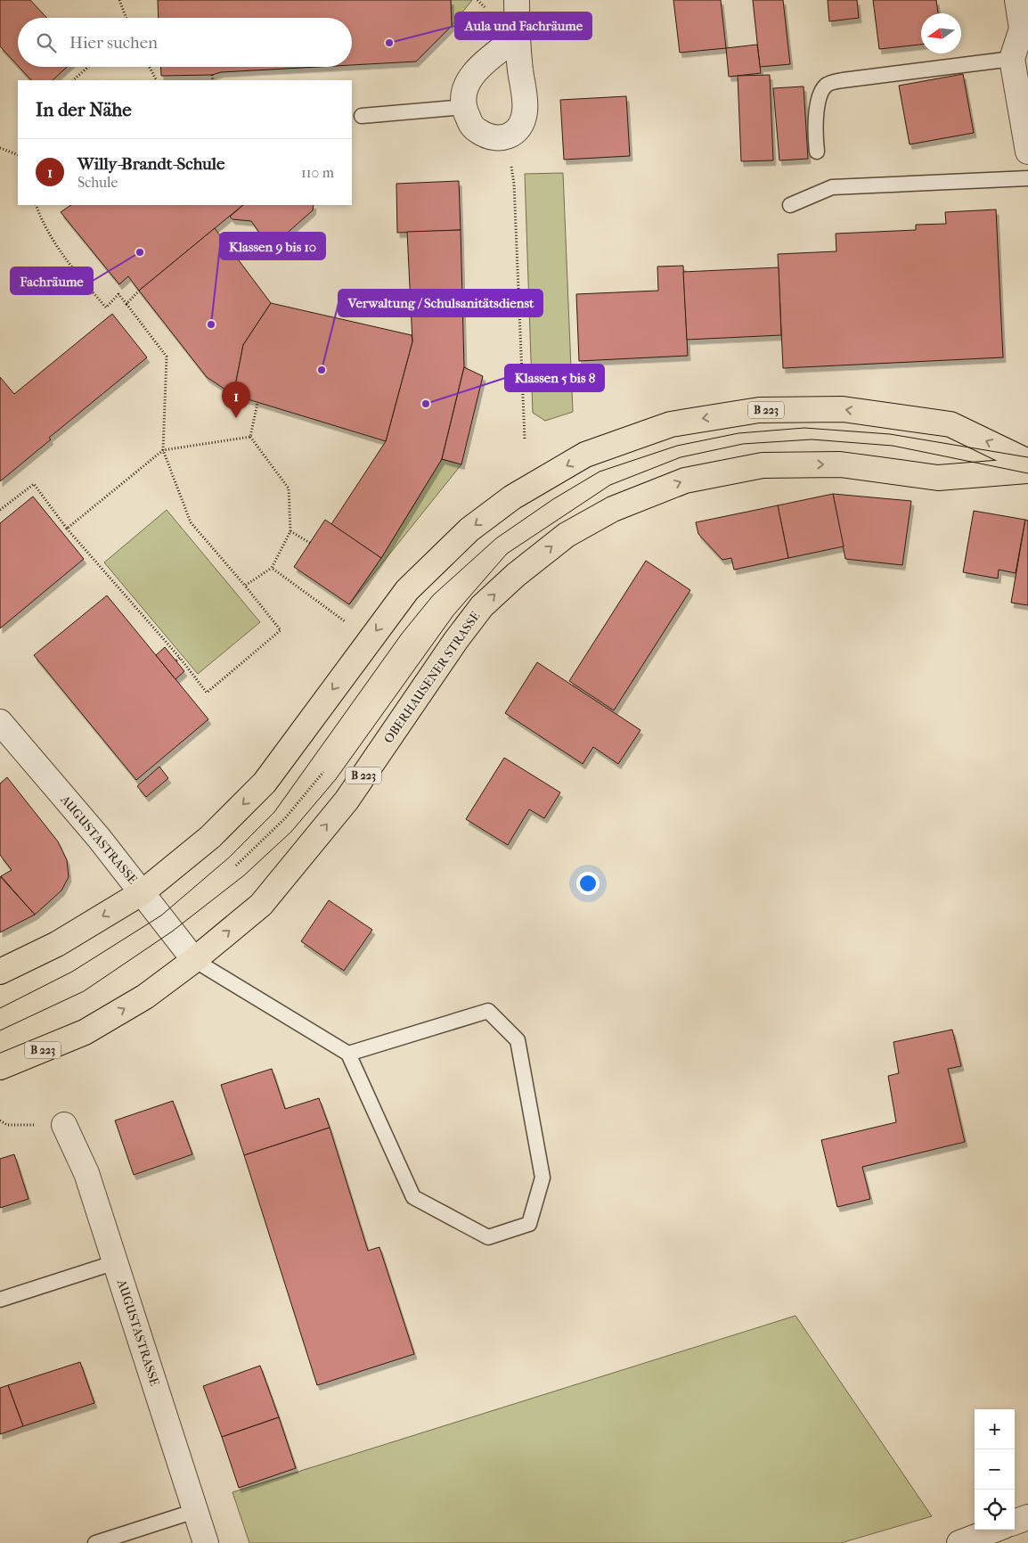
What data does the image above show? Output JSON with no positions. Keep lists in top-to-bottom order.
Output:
{
  "streets": {
    "main road": ["B 223", "OBERHAUSENER STRASSE"],
    "street": ["AUGUSTASTRASSE"]
  },
  "crossings": [
    ["B 223", "AUGUSTASTRASSE"],
    ["OBERHAUSENER STRASSE", "AUGUSTASTRASSE"]
  ],
  "places": [
    "Aula und Fachräume",
    "Fachräume",
    "Klassen 9 bis 10",
    "Verwaltung / Schulsanitätsdienst",
    "Klassen 5 bis 8"
  ],
  "north": "left",
  "page": {
    "search": "Hier suchen",
    "heading": "In der Nähe",
    "list": [
      {
        "mark": "1",
        "name": "Willy-Brandt-Schule",
        "note": "Schule",
        "value": "110 m"
      }
    ],
    "pins": "1",
    "map_buttons": ["+", "−"]
  }
}
